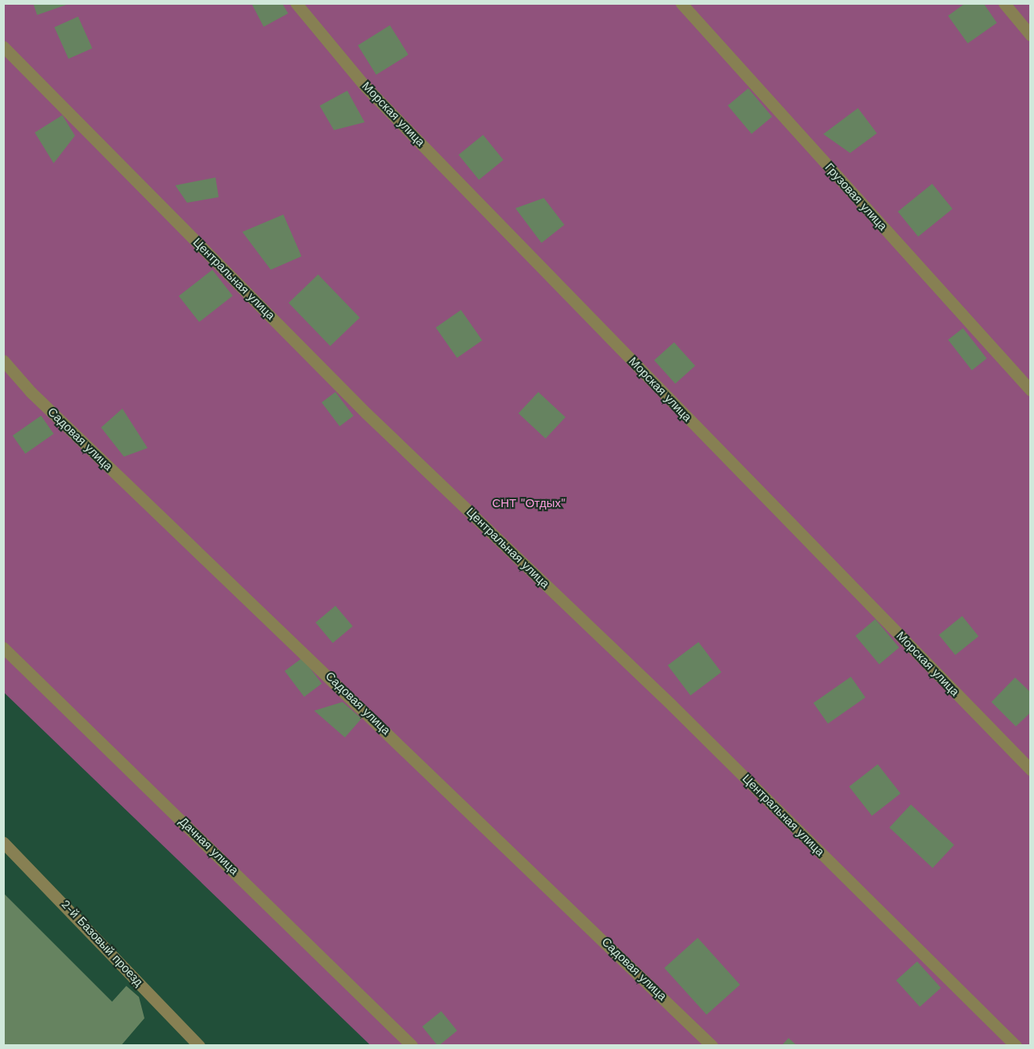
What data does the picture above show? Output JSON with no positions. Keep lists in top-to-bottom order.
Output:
{
  "streets": {
    "lane": [
      "Морская улица",
      "Грузовая улица",
      "Центральная улица",
      "Садовая улица",
      "Дачная улица",
      "2-й Базовый проезд"
    ]
  },
  "parks": ["СНТ \"Отдых\""]
}
